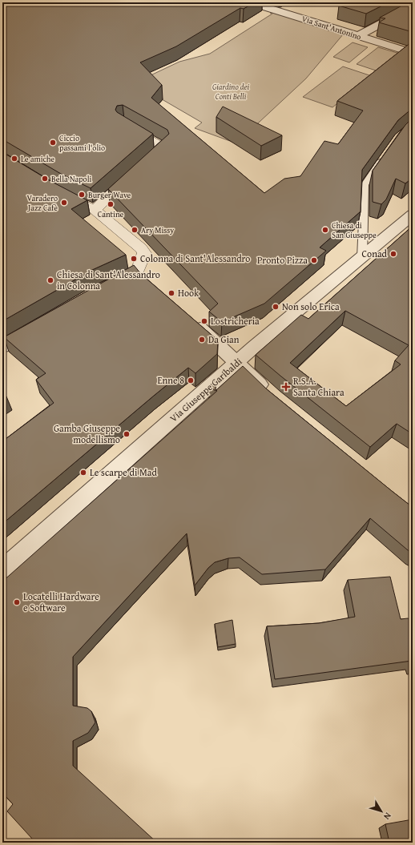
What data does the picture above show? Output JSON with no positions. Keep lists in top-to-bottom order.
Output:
{
  "streets": {
    "street": ["Via Sant'Antonino", "Via Giuseppe Garibaldi"]
  },
  "parks": ["Giardino dei Conti Belli"],
  "places": {
    "other": [
      "Ciccio passami l'olio",
      "Le amiche",
      "Bella Napoli",
      "Burger Wave",
      "Varadero Jazz Cafè",
      "Cantine",
      "Ary Missy",
      "Chiesa di San Giuseppe",
      "Conad",
      "Colonna di Sant'Alessandro",
      "Pronto Pizza",
      "Chiesa di Sant'Alessandro in Colonna",
      "Hook",
      "Non solo Erica",
      "Lostricheria",
      "Da Gian",
      "Enne 8",
      "Gamba Giuseppe modellismo",
      "Le scarpe di Mad",
      "Locatelli Hardware e Software"
    ],
    "health": ["R.S.A. Santa Chiara"]
  },
  "north": "bottom right"
}
